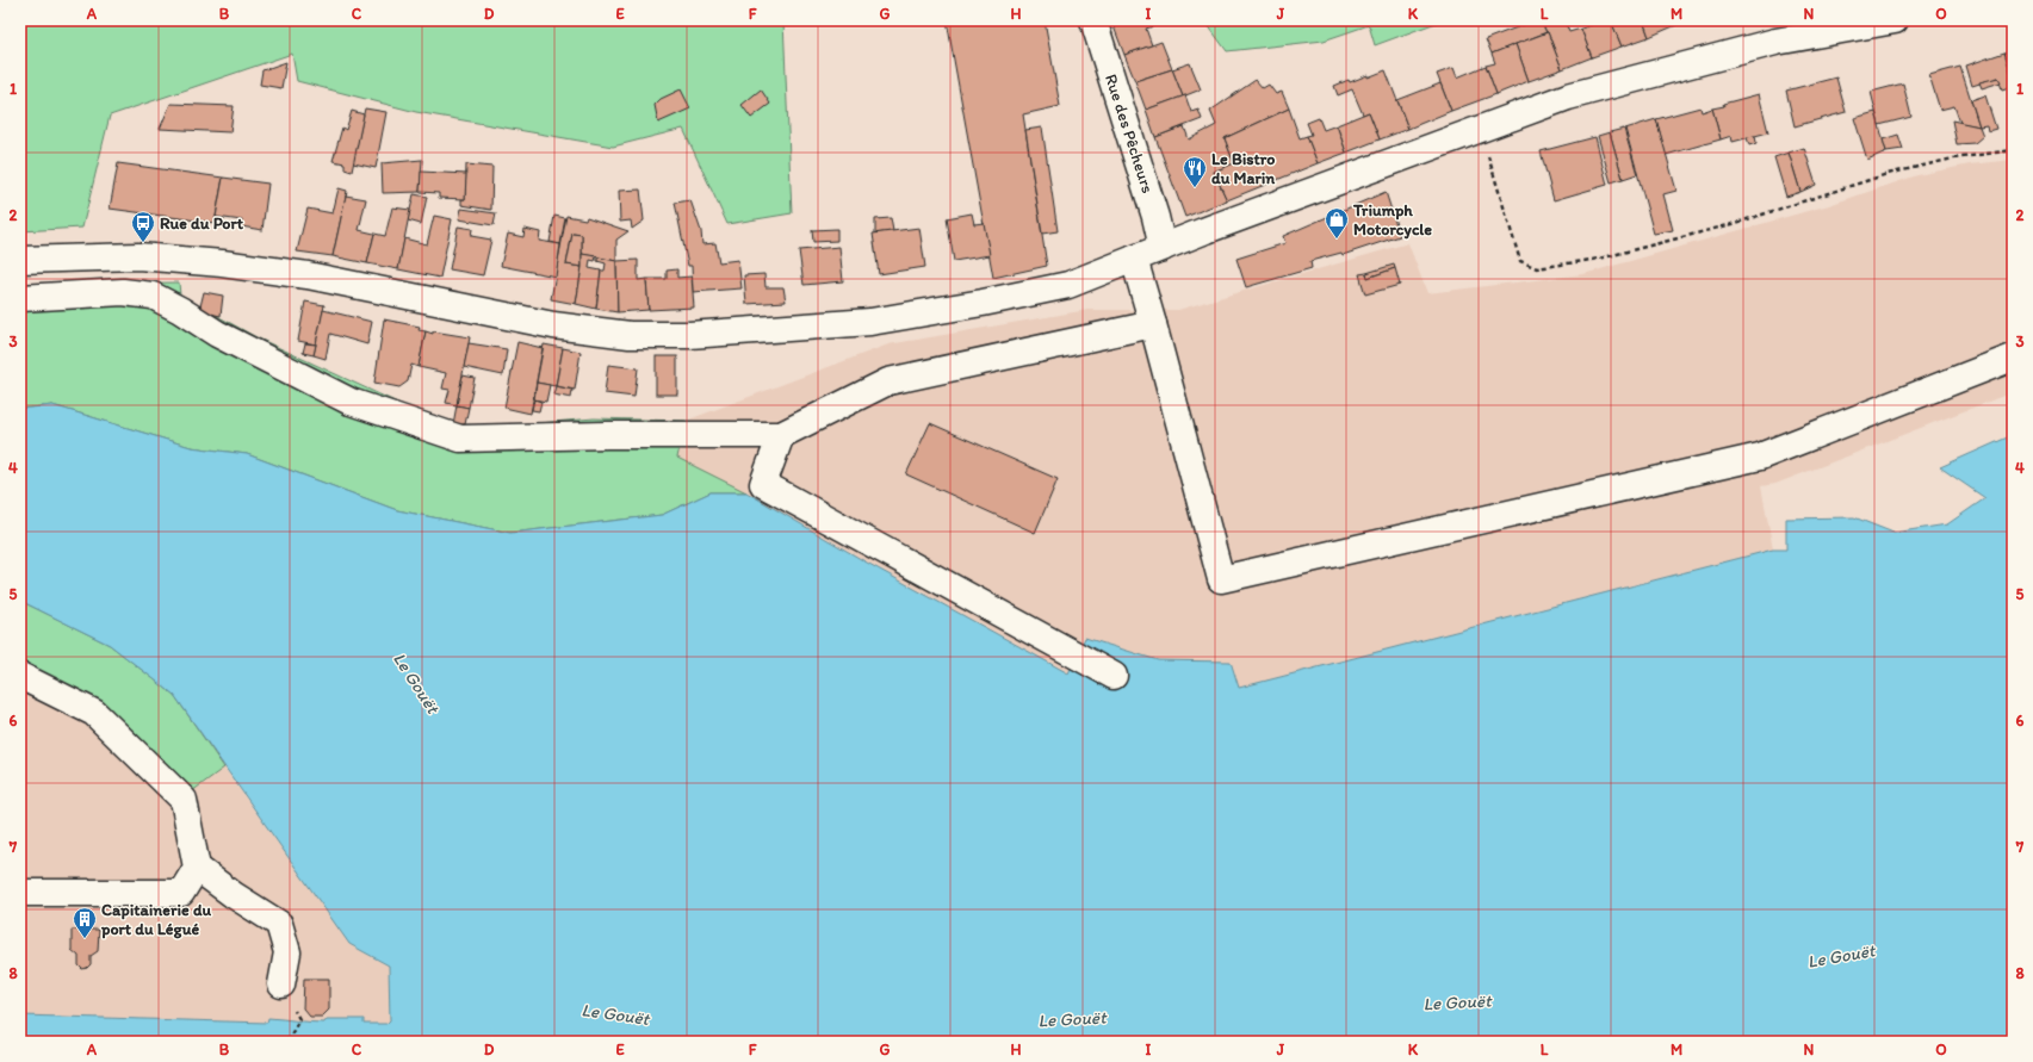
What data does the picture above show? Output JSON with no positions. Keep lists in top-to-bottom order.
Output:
{
  "streets": {
    "street": ["Rue des Pêcheurs"]
  },
  "water": ["Le Gouët"],
  "places": {
    "restaurant": ["Le Bistro du Marin"],
    "shop": ["Triumph Motorcycle"],
    "bus stop": ["Rue du Port"],
    "building": ["Capitainerie du port du Légué"]
  },
  "grid": {
    "columns": [
      "A",
      "B",
      "C",
      "D",
      "E",
      "F",
      "G",
      "H",
      "I",
      "J",
      "K",
      "L",
      "M",
      "N",
      "O"
    ],
    "rows": [
      "1",
      "2",
      "3",
      "4",
      "5",
      "6",
      "7",
      "8"
    ]
  }
}
